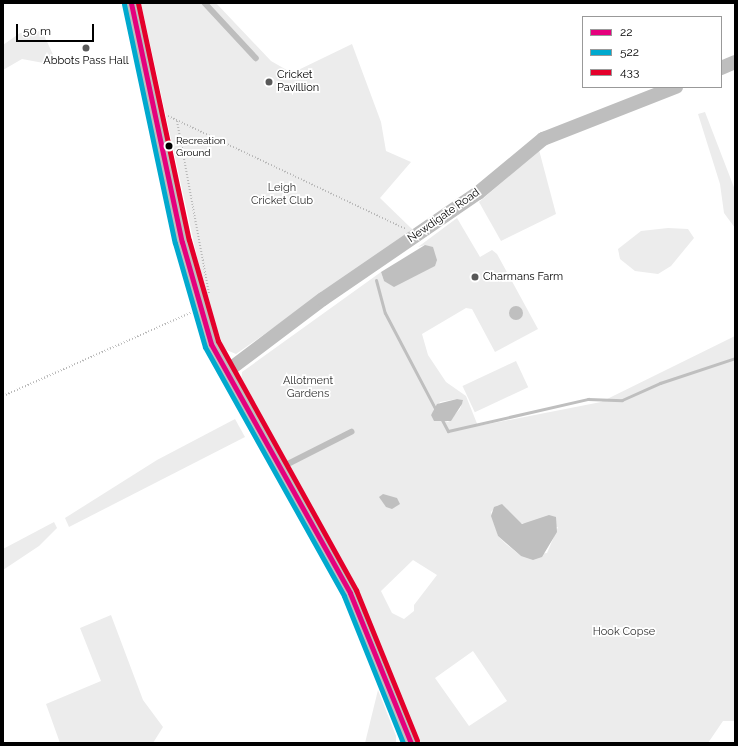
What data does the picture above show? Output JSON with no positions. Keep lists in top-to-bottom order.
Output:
{
  "streets": {
    "street": ["Newdigate Road"]
  },
  "parks": ["Leigh Cricket Club", "Allotment Gardens", "Hook Copse"],
  "places": [
    "Abbots Pass Hall",
    "Cricket Pavillion",
    "Recreation Ground",
    "Charmans Farm"
  ],
  "lines": ["transit line 22", "transit line 433", "transit line 522"],
  "legend": ["22", "522", "433"],
  "scale_bar": "50 m"
}
